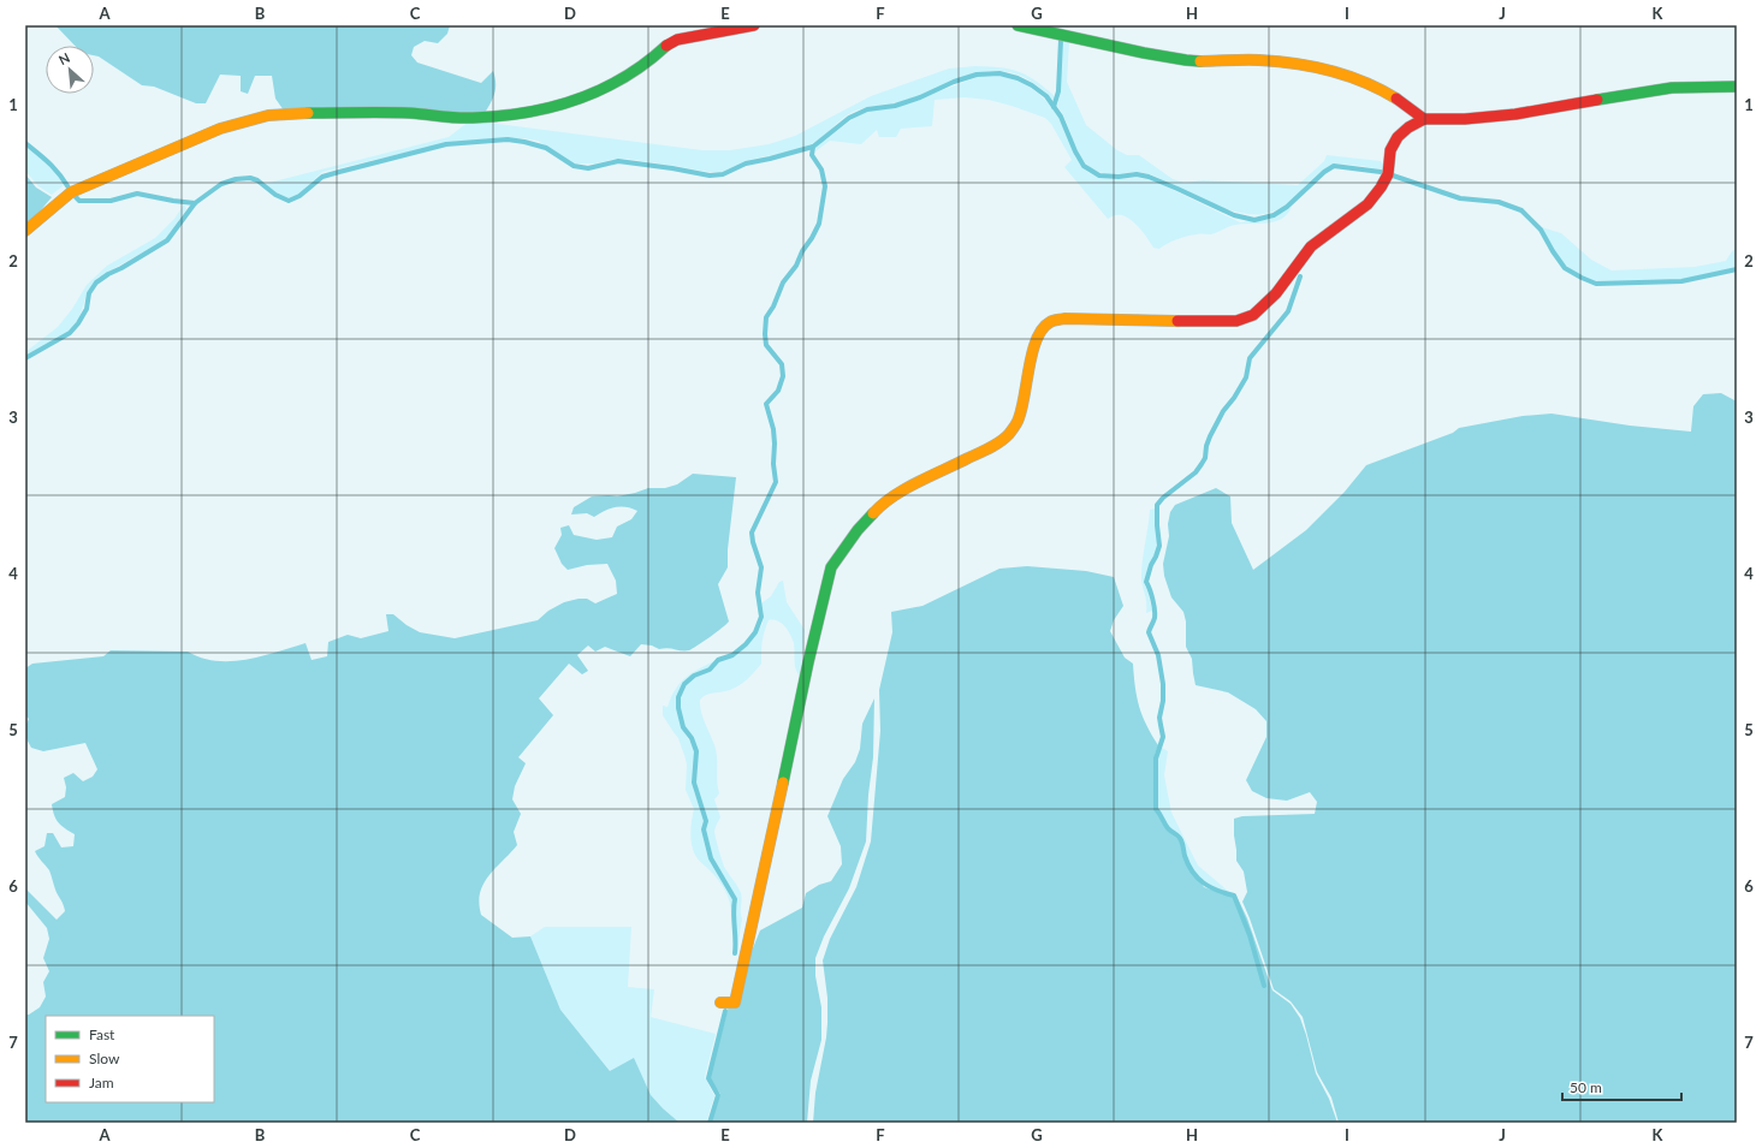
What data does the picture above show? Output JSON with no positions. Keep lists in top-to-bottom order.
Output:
{
  "legend": ["Fast", "Slow", "Jam"],
  "scale_bar": "50 m",
  "north": "top left",
  "grid": {
    "columns": [
      "A",
      "B",
      "C",
      "D",
      "E",
      "F",
      "G",
      "H",
      "I",
      "J",
      "K"
    ],
    "rows": [
      "1",
      "2",
      "3",
      "4",
      "5",
      "6",
      "7"
    ]
  }
}
